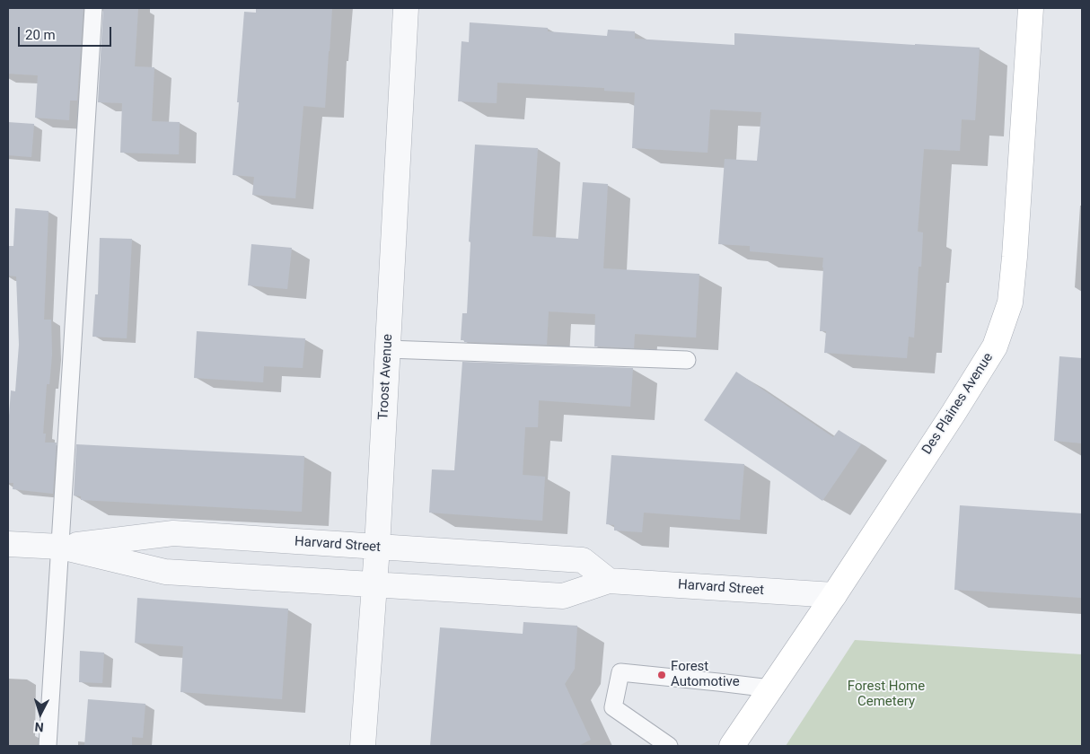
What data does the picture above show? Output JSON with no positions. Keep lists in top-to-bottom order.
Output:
{
  "streets": {
    "main road": ["Des Plaines Avenue"],
    "street": ["Troost Avenue", "Harvard Street"]
  },
  "crossings": [
    ["Troost Avenue", "Harvard Street"],
    ["Des Plaines Avenue", "Harvard Street"]
  ],
  "parks": ["Forest Home Cemetery"],
  "places": ["Forest Automotive"],
  "scale_bar": "20 m",
  "north": "bottom"
}
